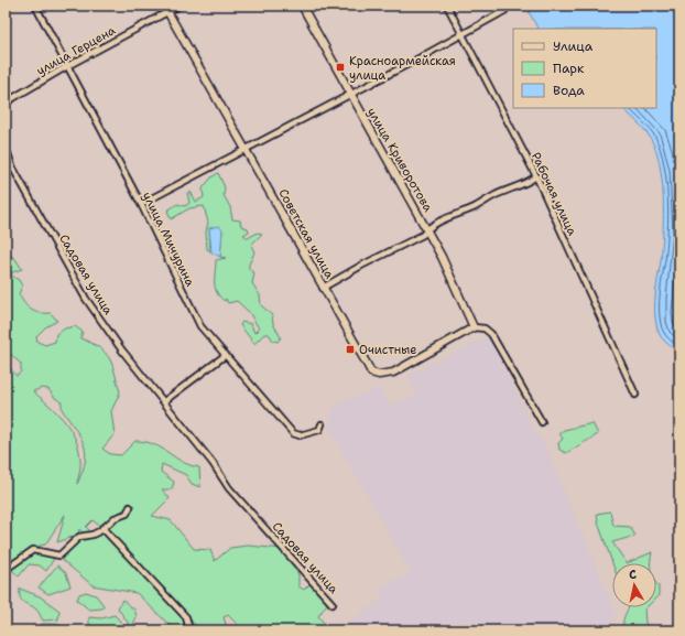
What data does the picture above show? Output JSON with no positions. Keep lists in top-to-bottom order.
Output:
{
  "streets": {
    "street": [
      "улица Герцена",
      "улица Криворотова",
      "Рабочая улица",
      "Советская улица",
      "улица Мичурина",
      "Садовая улица"
    ]
  },
  "crossings": [
    ["улица Герцена", "Советская улица"],
    ["улица Герцена", "улица Мичурина"],
    ["улица Криворотова", "Советская улица"]
  ],
  "places": {
    "transit": ["Красноармейская улица", "Очистные"]
  },
  "legend": ["Улица", "Парк", "Вода"],
  "north": "top"
}
